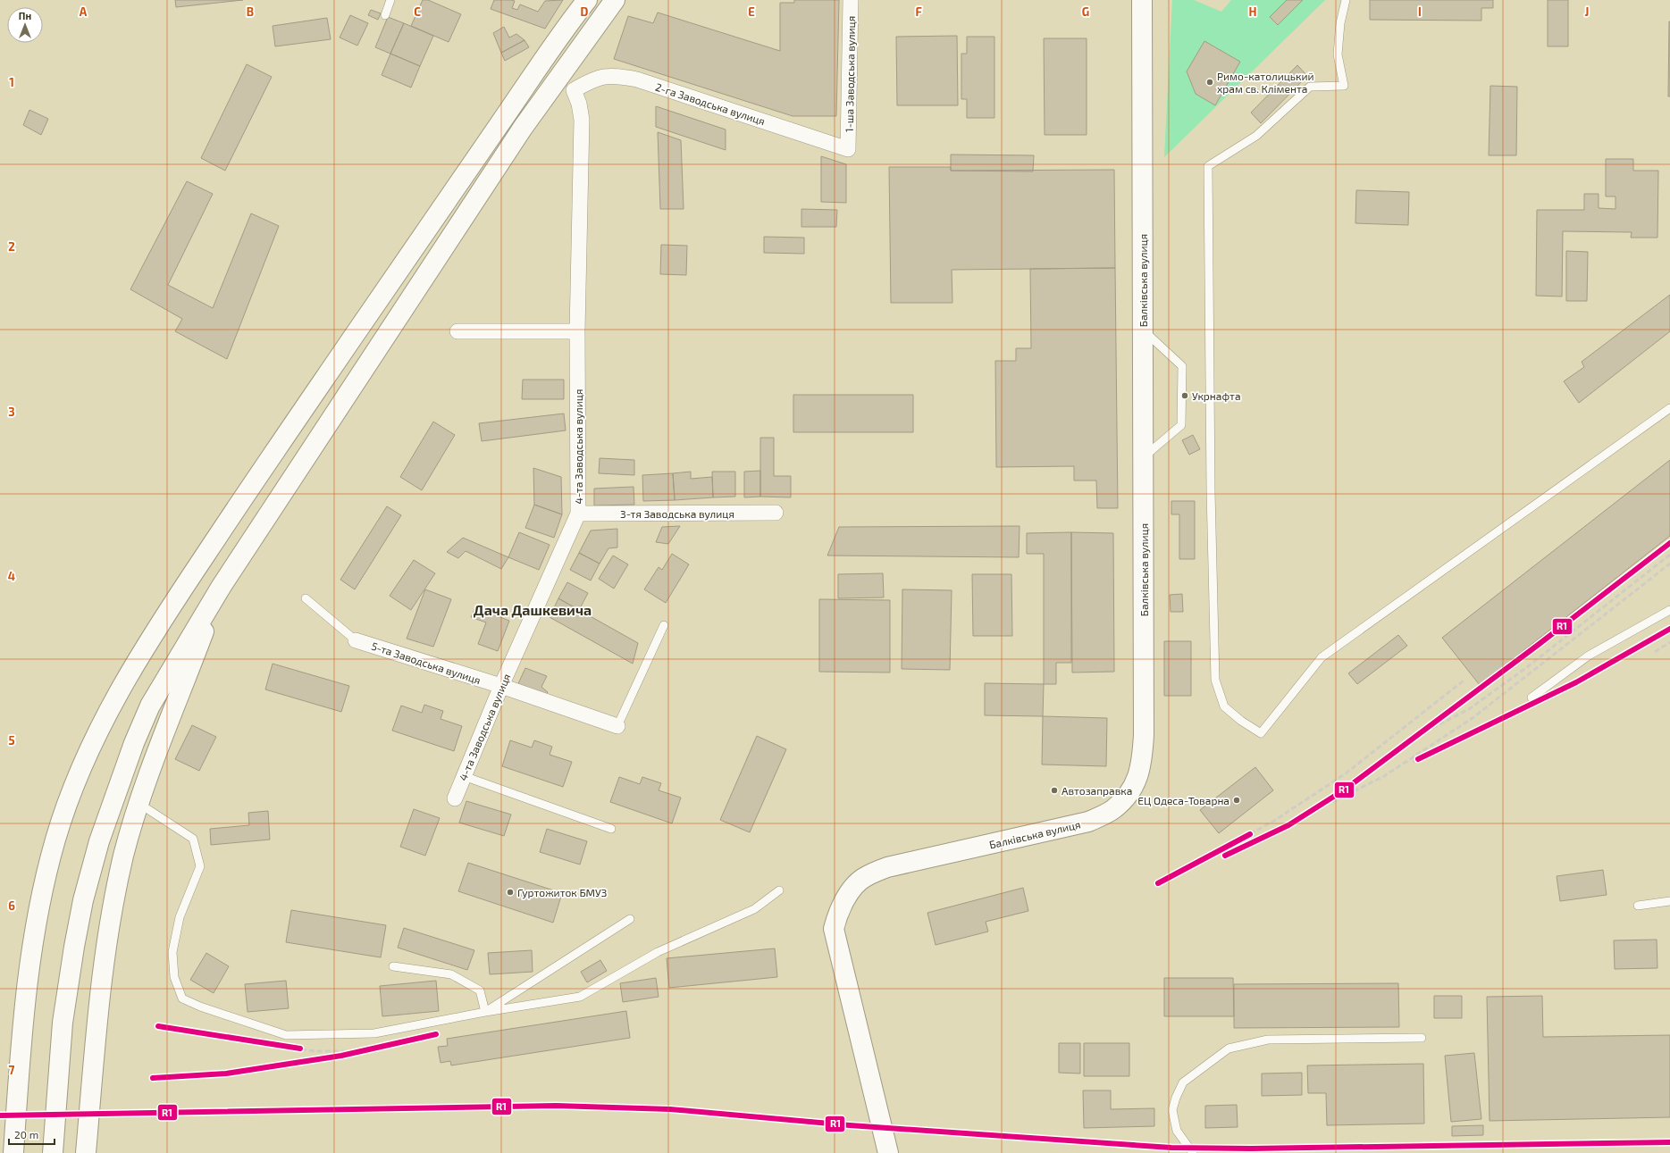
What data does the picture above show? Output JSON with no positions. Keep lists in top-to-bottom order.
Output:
{
  "streets": {
    "street": [
      "1-ша Заводська вулиця",
      "2-га Заводська вулиця",
      "Балківська вулиця",
      "4-та Заводська вулиця",
      "3-тя Заводська вулиця",
      "5-та Заводська вулиця"
    ]
  },
  "crossings": [
    ["1-ша Заводська вулиця", "2-га Заводська вулиця"],
    ["2-га Заводська вулиця", "4-та Заводська вулиця"],
    ["4-та Заводська вулиця", "3-тя Заводська вулиця"],
    ["4-та Заводська вулиця", "5-та Заводська вулиця"]
  ],
  "districts": ["Дача Дашкевича"],
  "places": [
    "Римо-католицький храм св. Клімента",
    "Укрнафта",
    "Автозаправка",
    "ЕЦ Одеса-Товарна",
    "Гуртожиток БМУЗ"
  ],
  "lines": ["transit line R1"],
  "scale_bar": "20 m",
  "north": "top",
  "grid": {
    "columns": [
      "A",
      "B",
      "C",
      "D",
      "E",
      "F",
      "G",
      "H",
      "I",
      "J"
    ],
    "rows": [
      "1",
      "2",
      "3",
      "4",
      "5",
      "6",
      "7"
    ]
  }
}
